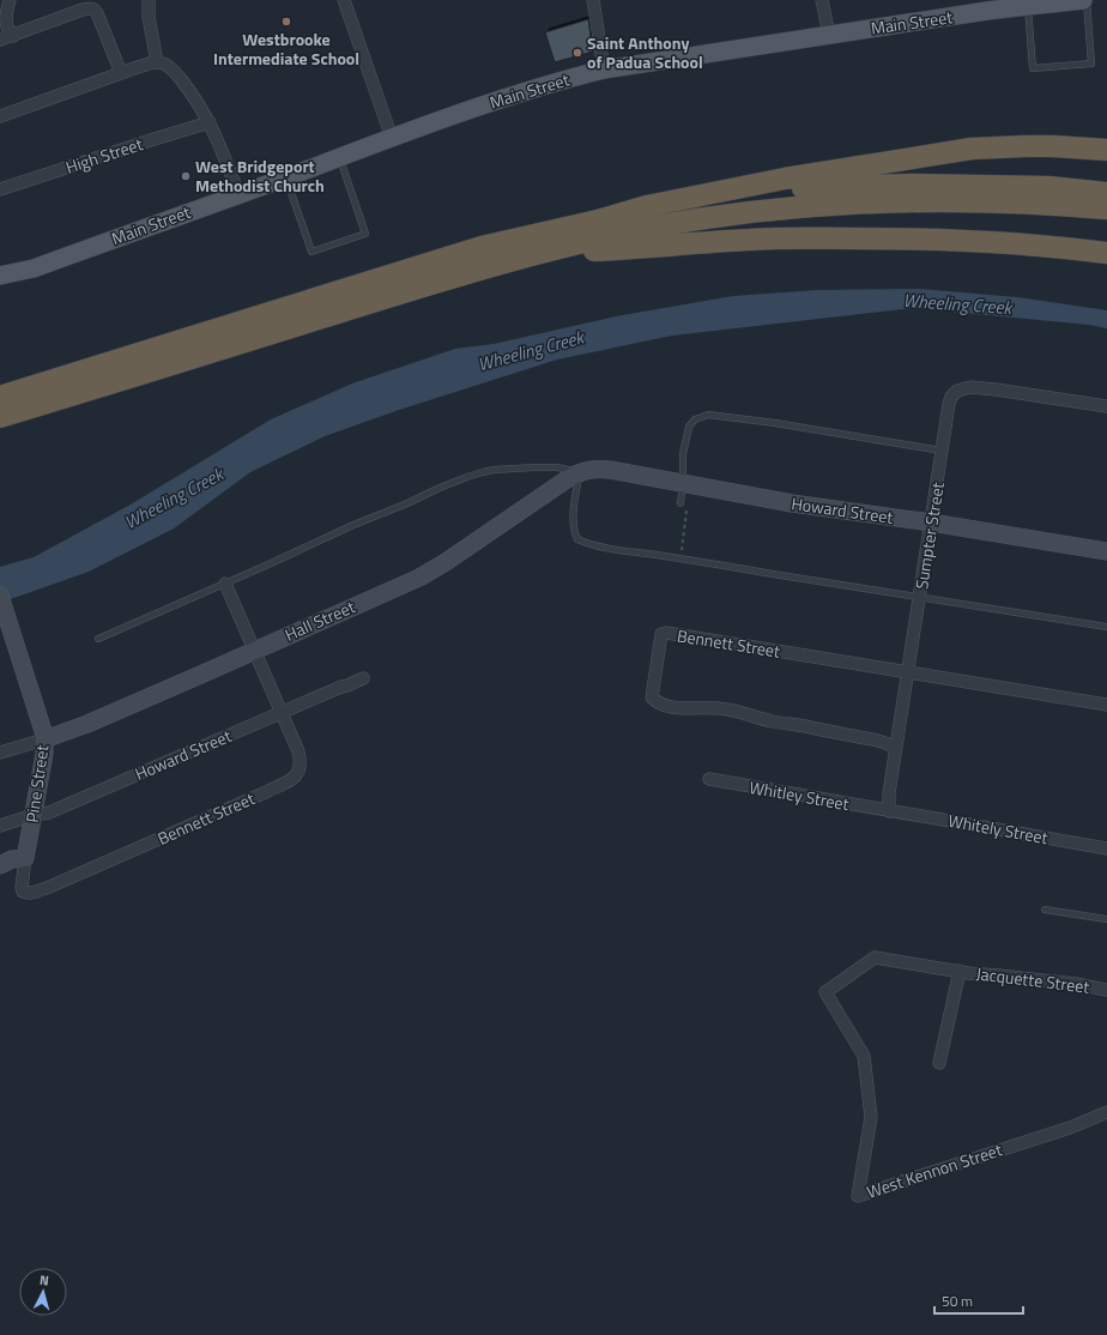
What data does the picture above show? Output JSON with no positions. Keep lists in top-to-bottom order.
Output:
{
  "streets": {
    "main road": ["Main Street"],
    "street": [
      "High Street",
      "Howard Street",
      "Sumpter Street",
      "Hall Street",
      "Bennett Street",
      "Pine Street",
      "Whitley Street",
      "Whitely Street",
      "Jacquette Street",
      "West Kennon Street"
    ]
  },
  "crossings": [
    ["Howard Street", "Sumpter Street"],
    ["Howard Street", "Hall Street"],
    ["Howard Street", "Bennett Street"],
    ["Howard Street", "Pine Street"],
    ["Sumpter Street", "Bennett Street"],
    ["Sumpter Street", "Whitley Street"],
    ["Sumpter Street", "Whitely Street"],
    ["Hall Street", "Bennett Street"],
    ["Hall Street", "Pine Street"],
    ["Bennett Street", "Pine Street"],
    ["Whitley Street", "Whitely Street"],
    ["Jacquette Street", "West Kennon Street"]
  ],
  "water": ["Wheeling Creek"],
  "places": ["Westbrooke Intermediate School", "Saint Anthony of Padua School", "West Bridgeport Methodist Church"],
  "scale_bar": "50 m",
  "north": "top"
}
